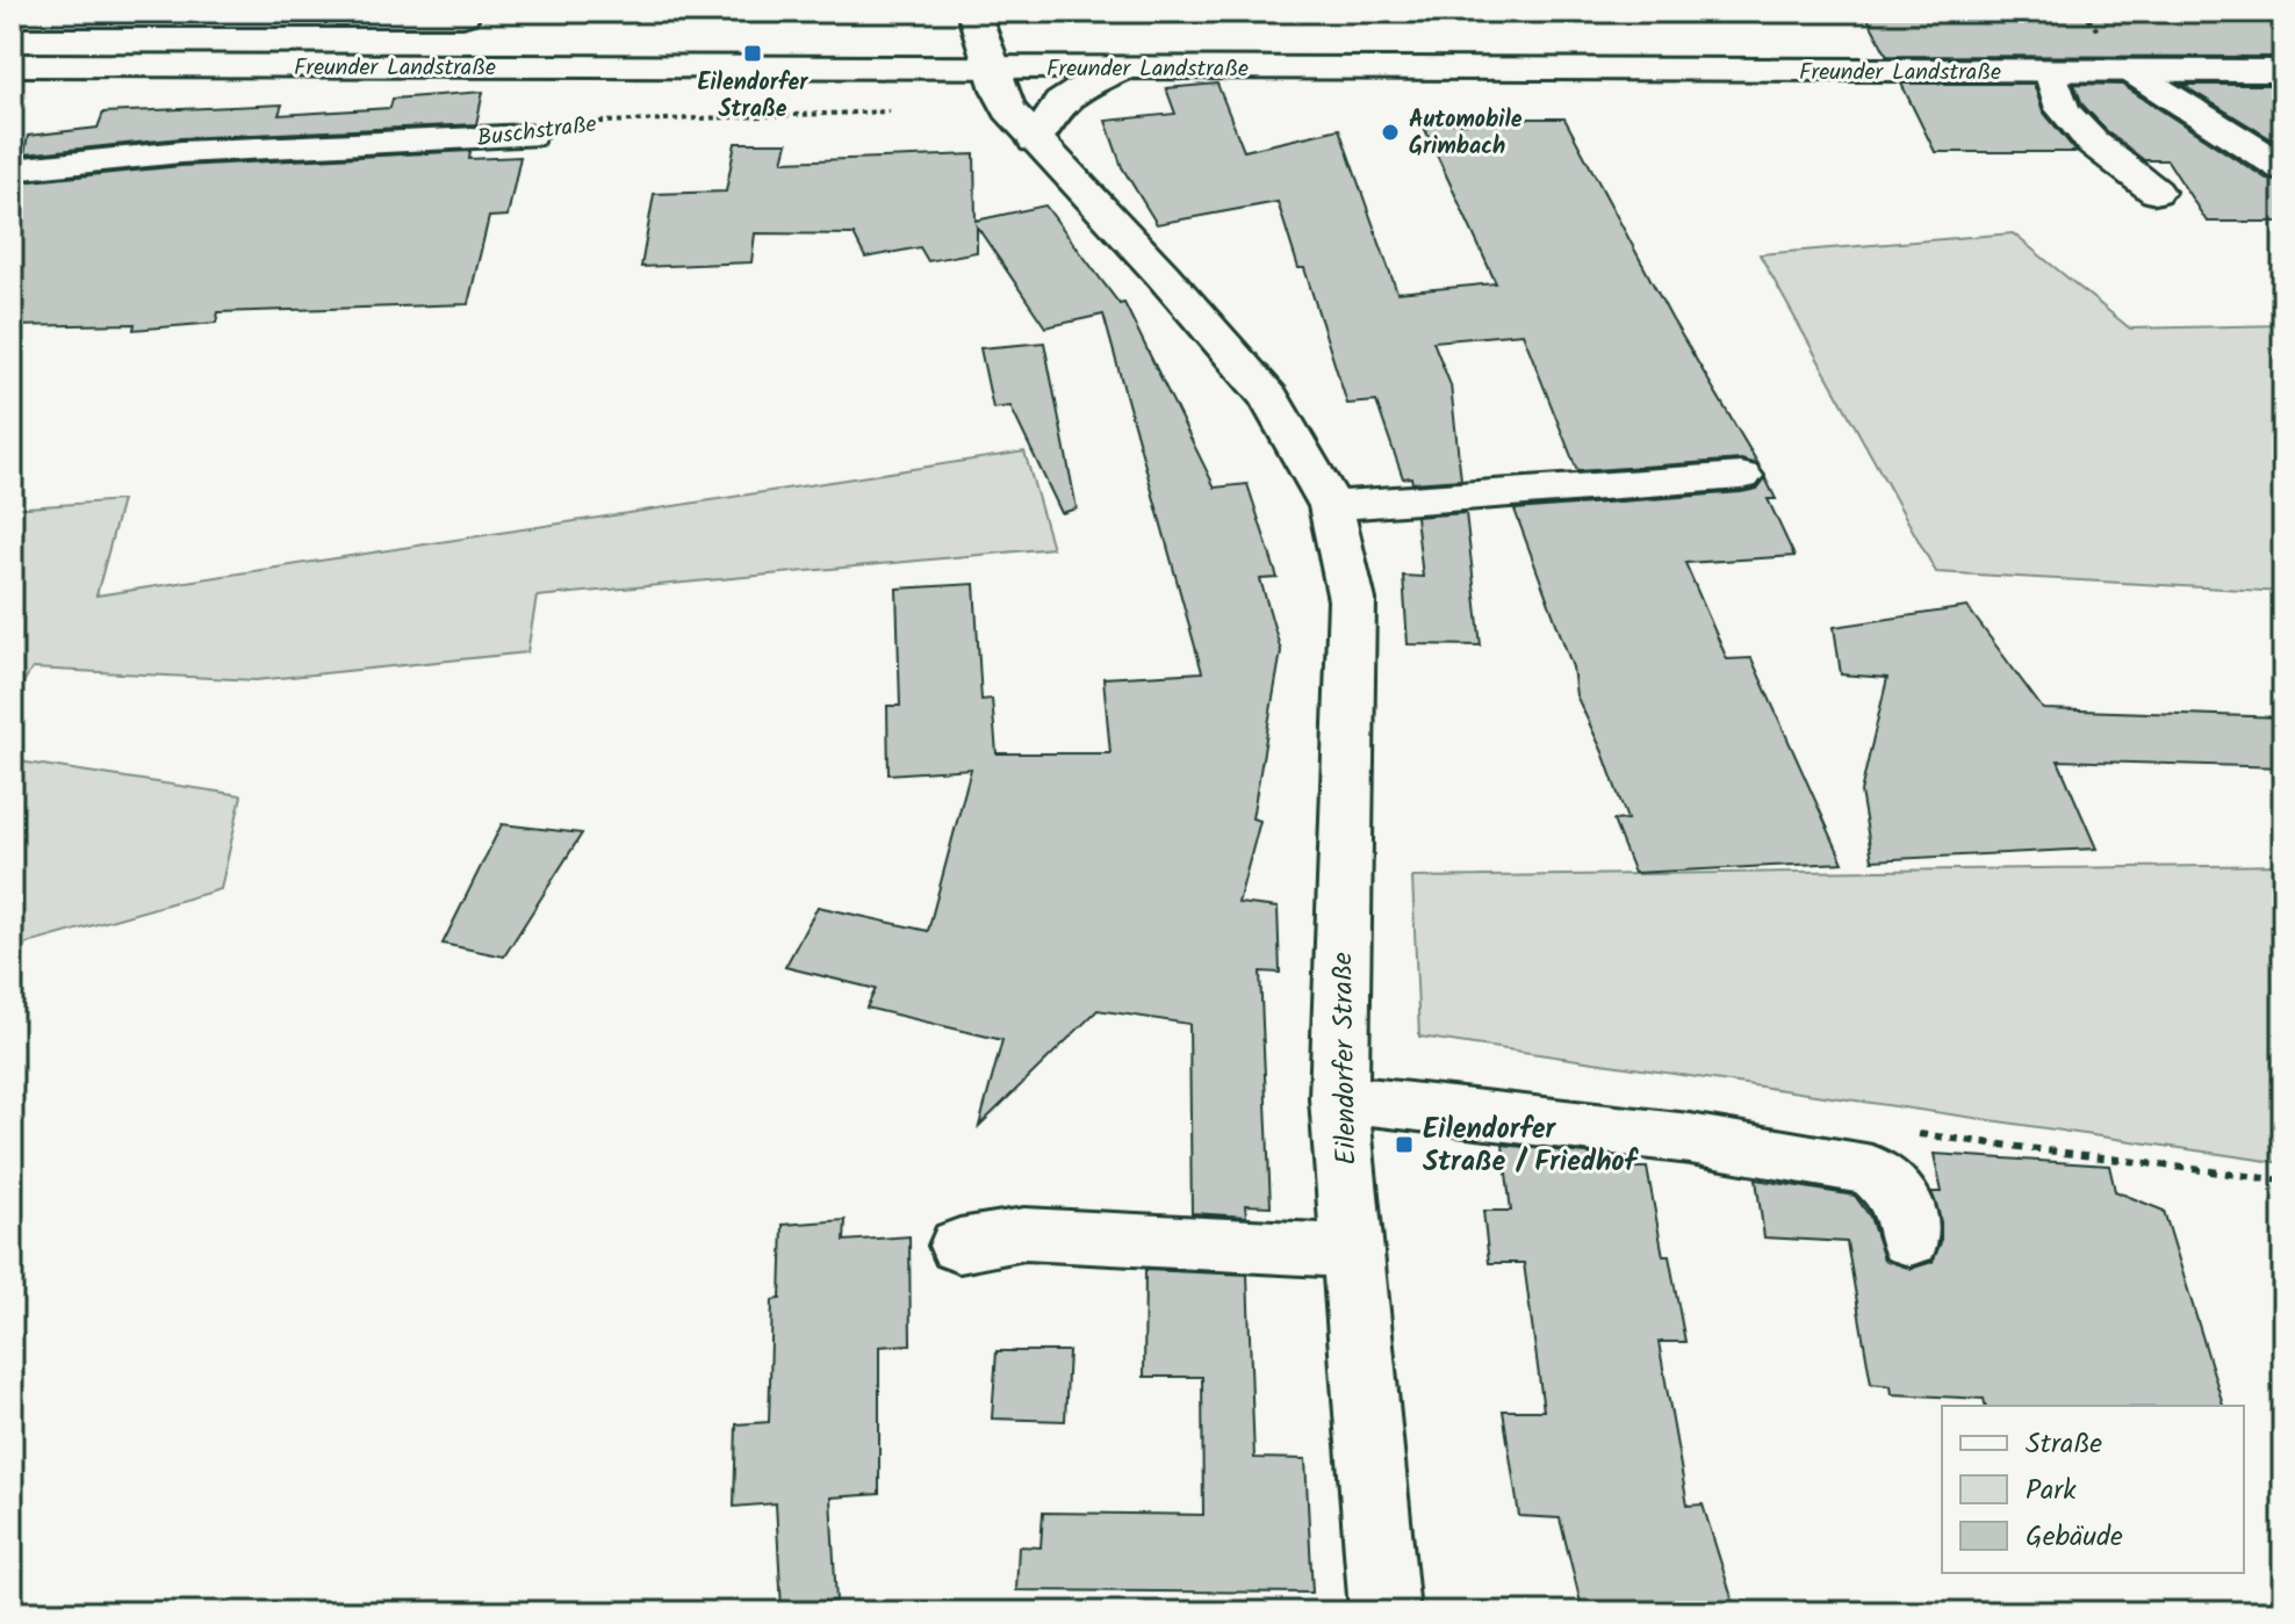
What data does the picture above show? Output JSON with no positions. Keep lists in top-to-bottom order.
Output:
{
  "streets": {
    "street": ["Freunder Landstraße", "Buschstraße", "Eilendorfer Straße"]
  },
  "crossings": [
    ["Freunder Landstraße", "Eilendorfer Straße"]
  ],
  "places": {
    "transit": ["Eilendorfer Straße", "Eilendorfer Straße / Friedhof"],
    "other": ["Automobile Grimbach"]
  },
  "legend": ["Straße", "Park", "Gebäude"]
}
